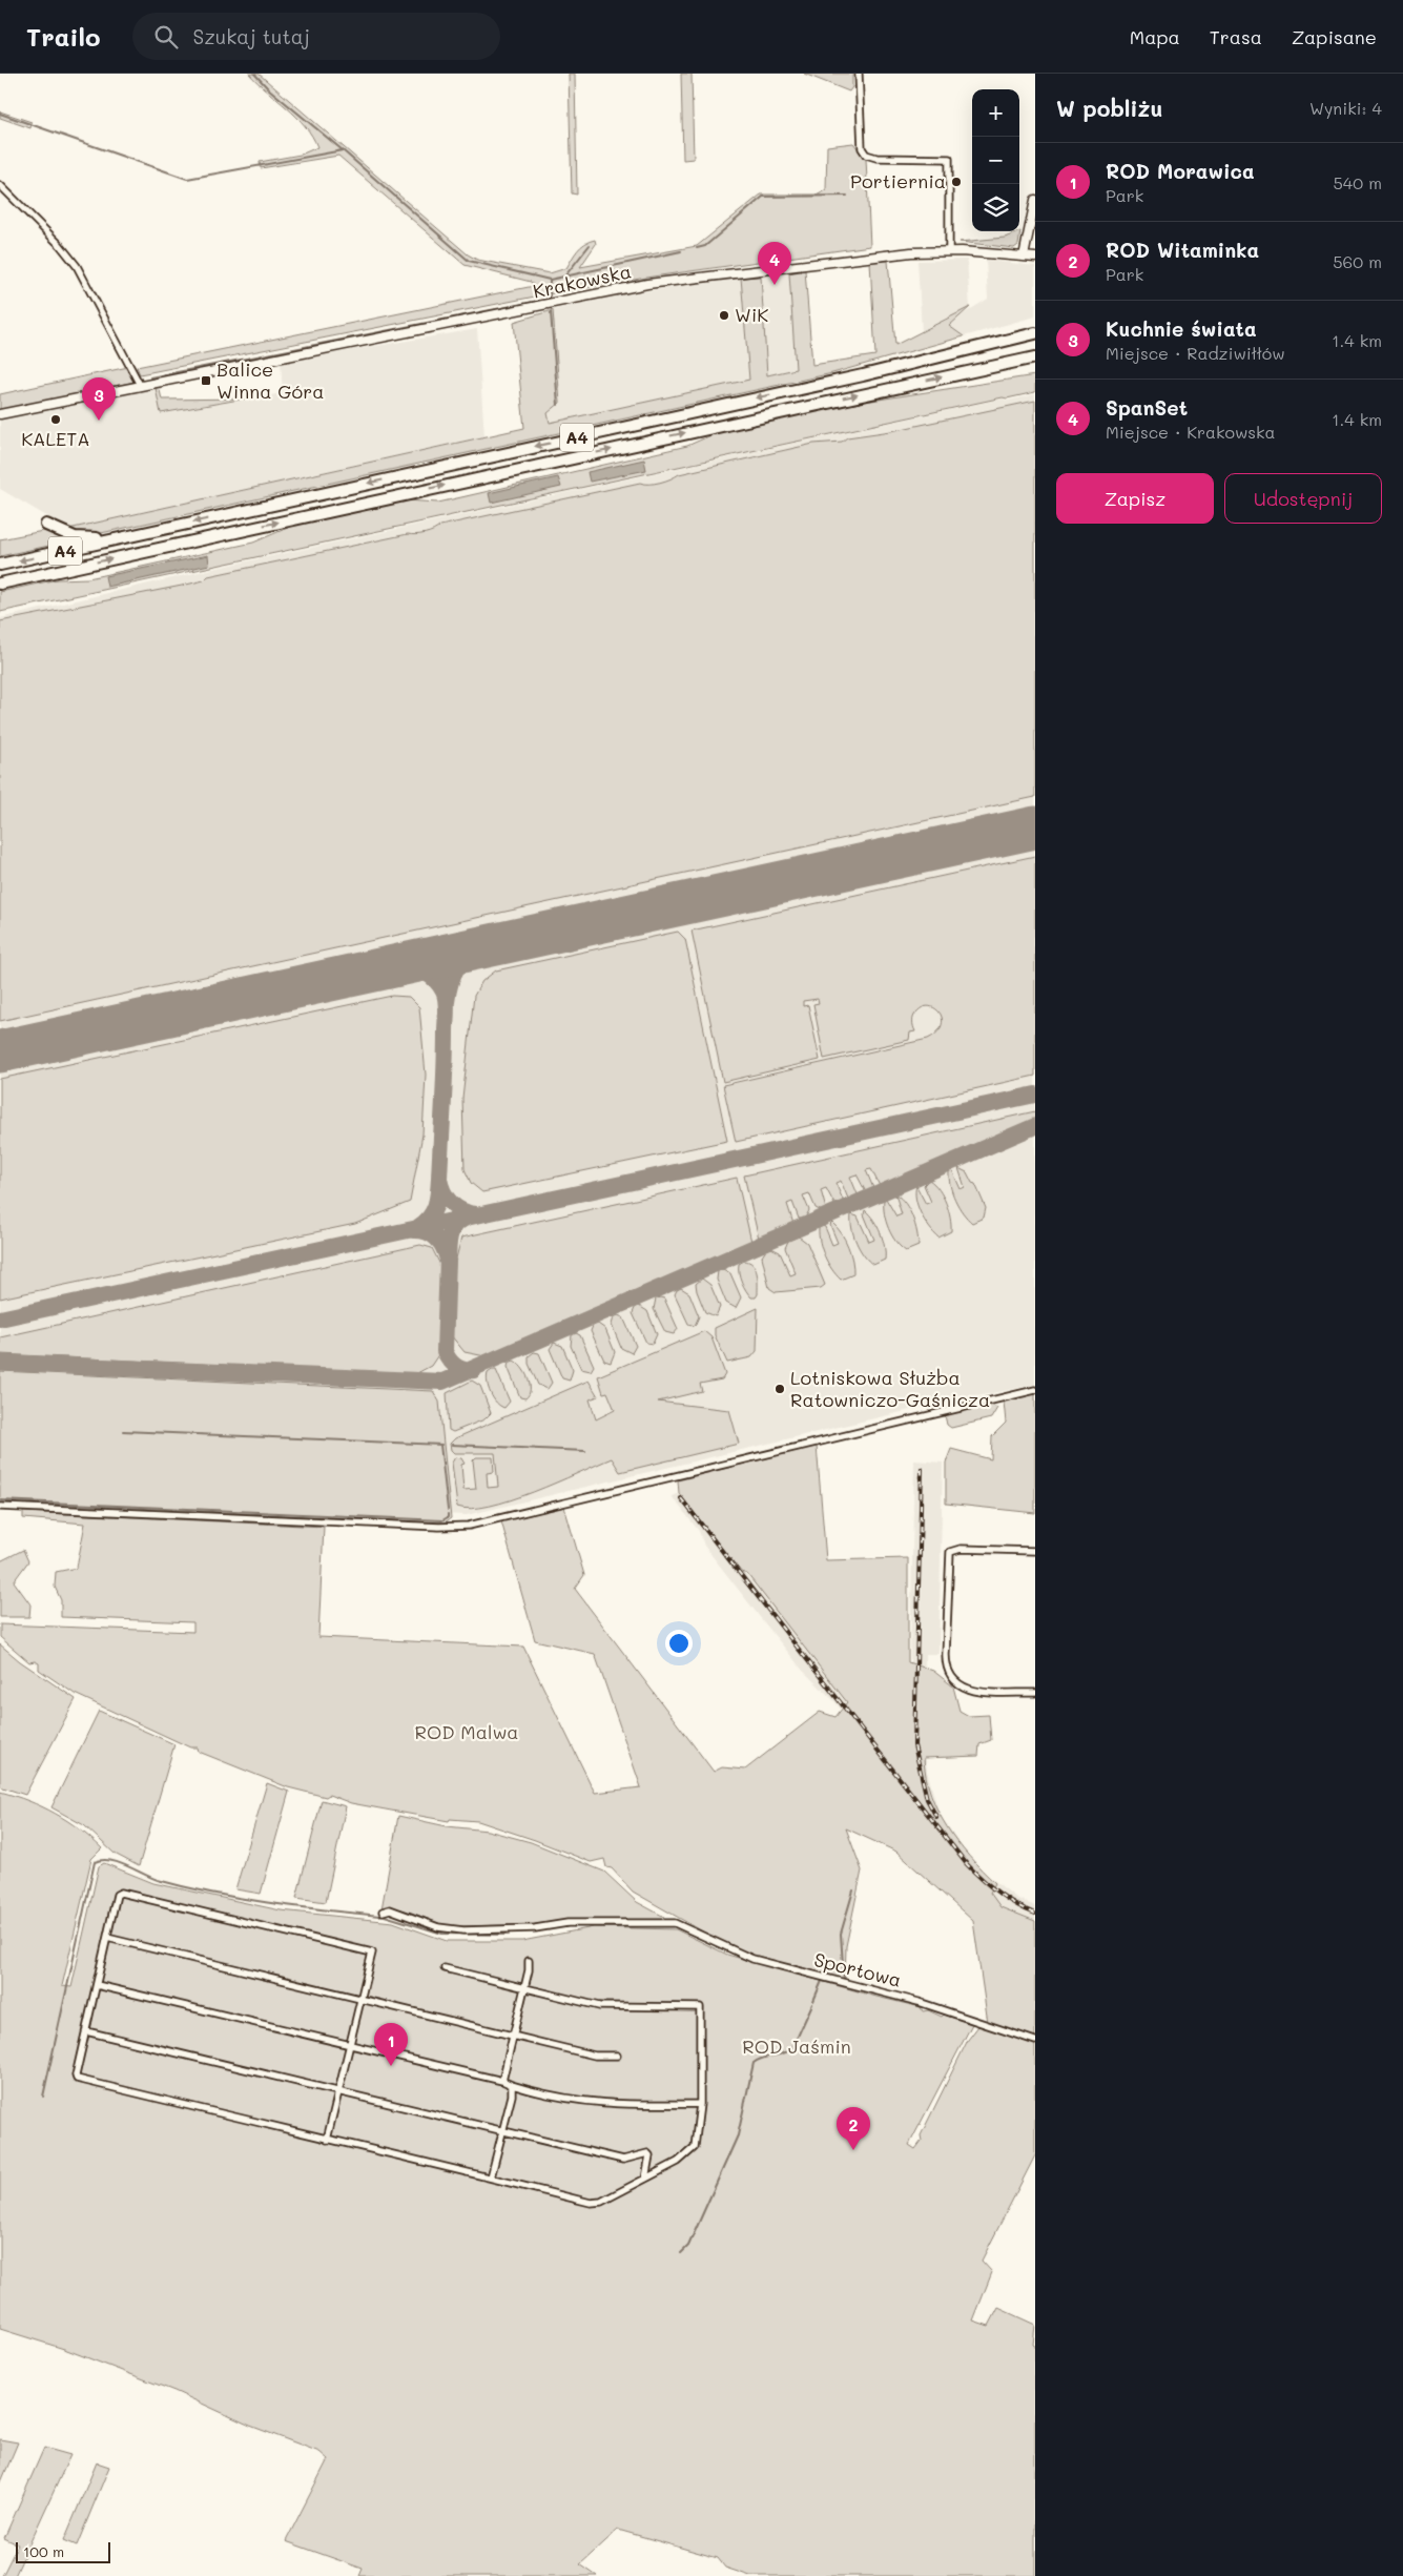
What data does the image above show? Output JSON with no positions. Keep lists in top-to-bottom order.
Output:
{
  "streets": {
    "highway": ["A4"],
    "street": ["Krakowska", "Sportowa"]
  },
  "parks": ["ROD Malwa", "ROD Jaśmin"],
  "places": {
    "other": [
      "Portiernia",
      "WiK",
      "KALETA",
      "Lotniskowa Służba Ratowniczo-Gaśnicza"
    ],
    "transit": ["Balice Winna Góra"]
  },
  "scale_bar": "100 m",
  "page": {
    "header": "Trailo",
    "search": "Szukaj tutaj",
    "nav": ["Mapa", "Trasa", "Zapisane"],
    "heading": ["W pobliżu", "Wyniki: 4"],
    "map_buttons": ["+", "−"],
    "list": [
      {
        "mark": "1",
        "name": "ROD Morawica",
        "note": "Park",
        "value": "540 m"
      },
      {
        "mark": "2",
        "name": "ROD Witaminka",
        "note": "Park",
        "value": "560 m"
      },
      {
        "mark": "3",
        "name": "Kuchnie świata",
        "note": "Miejsce · Radziwiłłów",
        "value": "1.4 km"
      },
      {
        "mark": "4",
        "name": "SpanSet",
        "note": "Miejsce · Krakowska",
        "value": "1.4 km"
      }
    ],
    "pins": [
      "4",
      "3",
      "1",
      "2"
    ],
    "buttons": ["Zapisz", "Udostępnij"],
    "scale": "100 m"
  }
}
